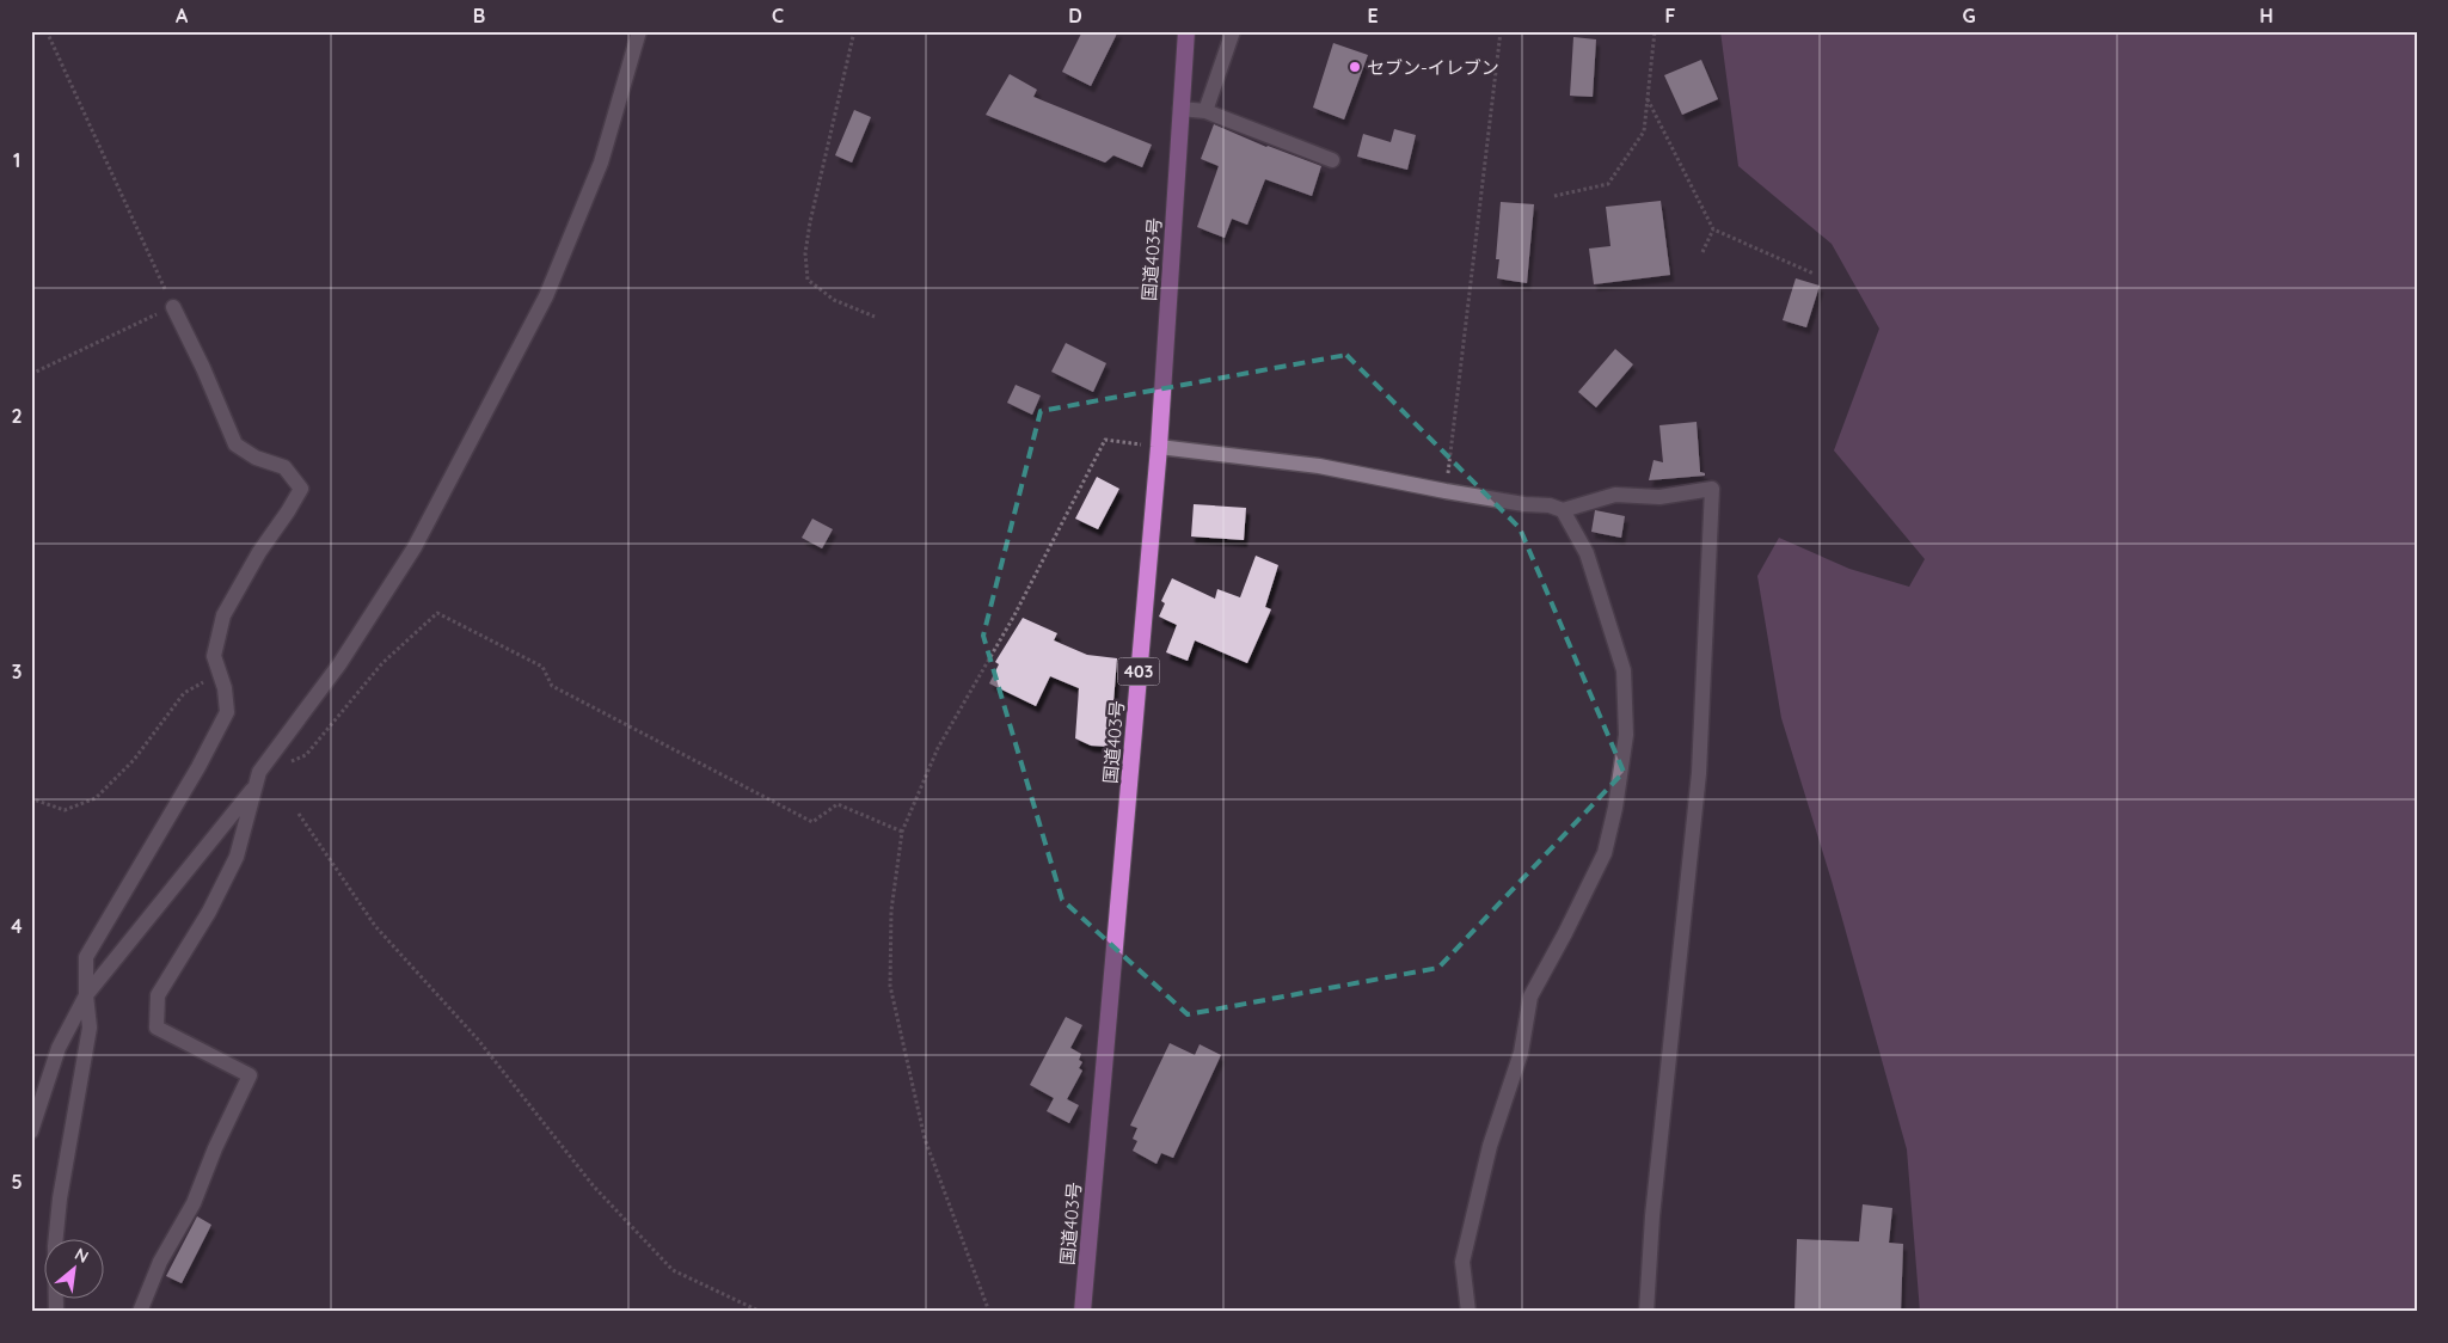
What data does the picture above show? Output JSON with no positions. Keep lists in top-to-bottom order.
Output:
{
  "streets": {
    "highway": ["国道403号", "403"]
  },
  "places": ["セブン-イレブン"],
  "north": "top right",
  "grid": {
    "columns": [
      "A",
      "B",
      "C",
      "D",
      "E",
      "F",
      "G",
      "H"
    ],
    "rows": [
      "1",
      "2",
      "3",
      "4",
      "5"
    ]
  }
}
